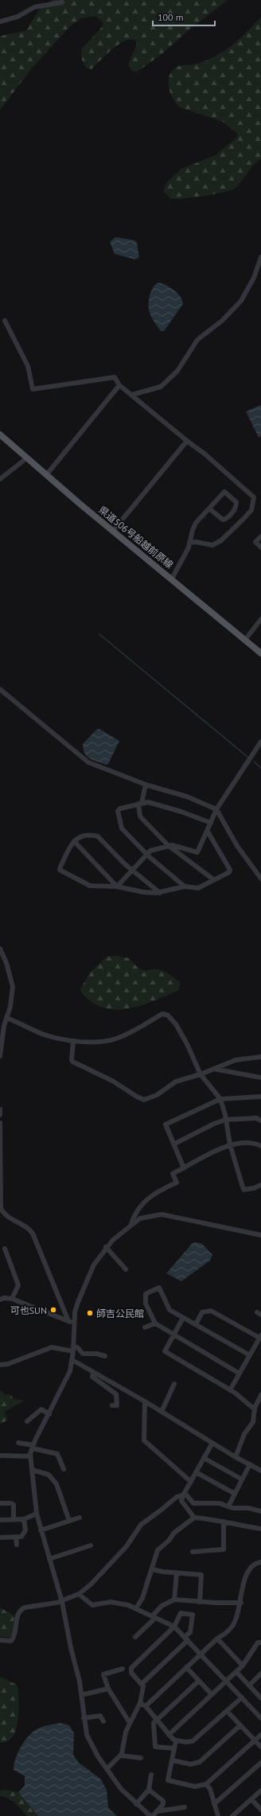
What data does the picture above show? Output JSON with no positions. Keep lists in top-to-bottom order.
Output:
{
  "streets": {
    "main road": ["県道506号船越前原線"]
  },
  "places": ["可也SUN", "師吉公民館"],
  "scale_bar": "100 m"
}
